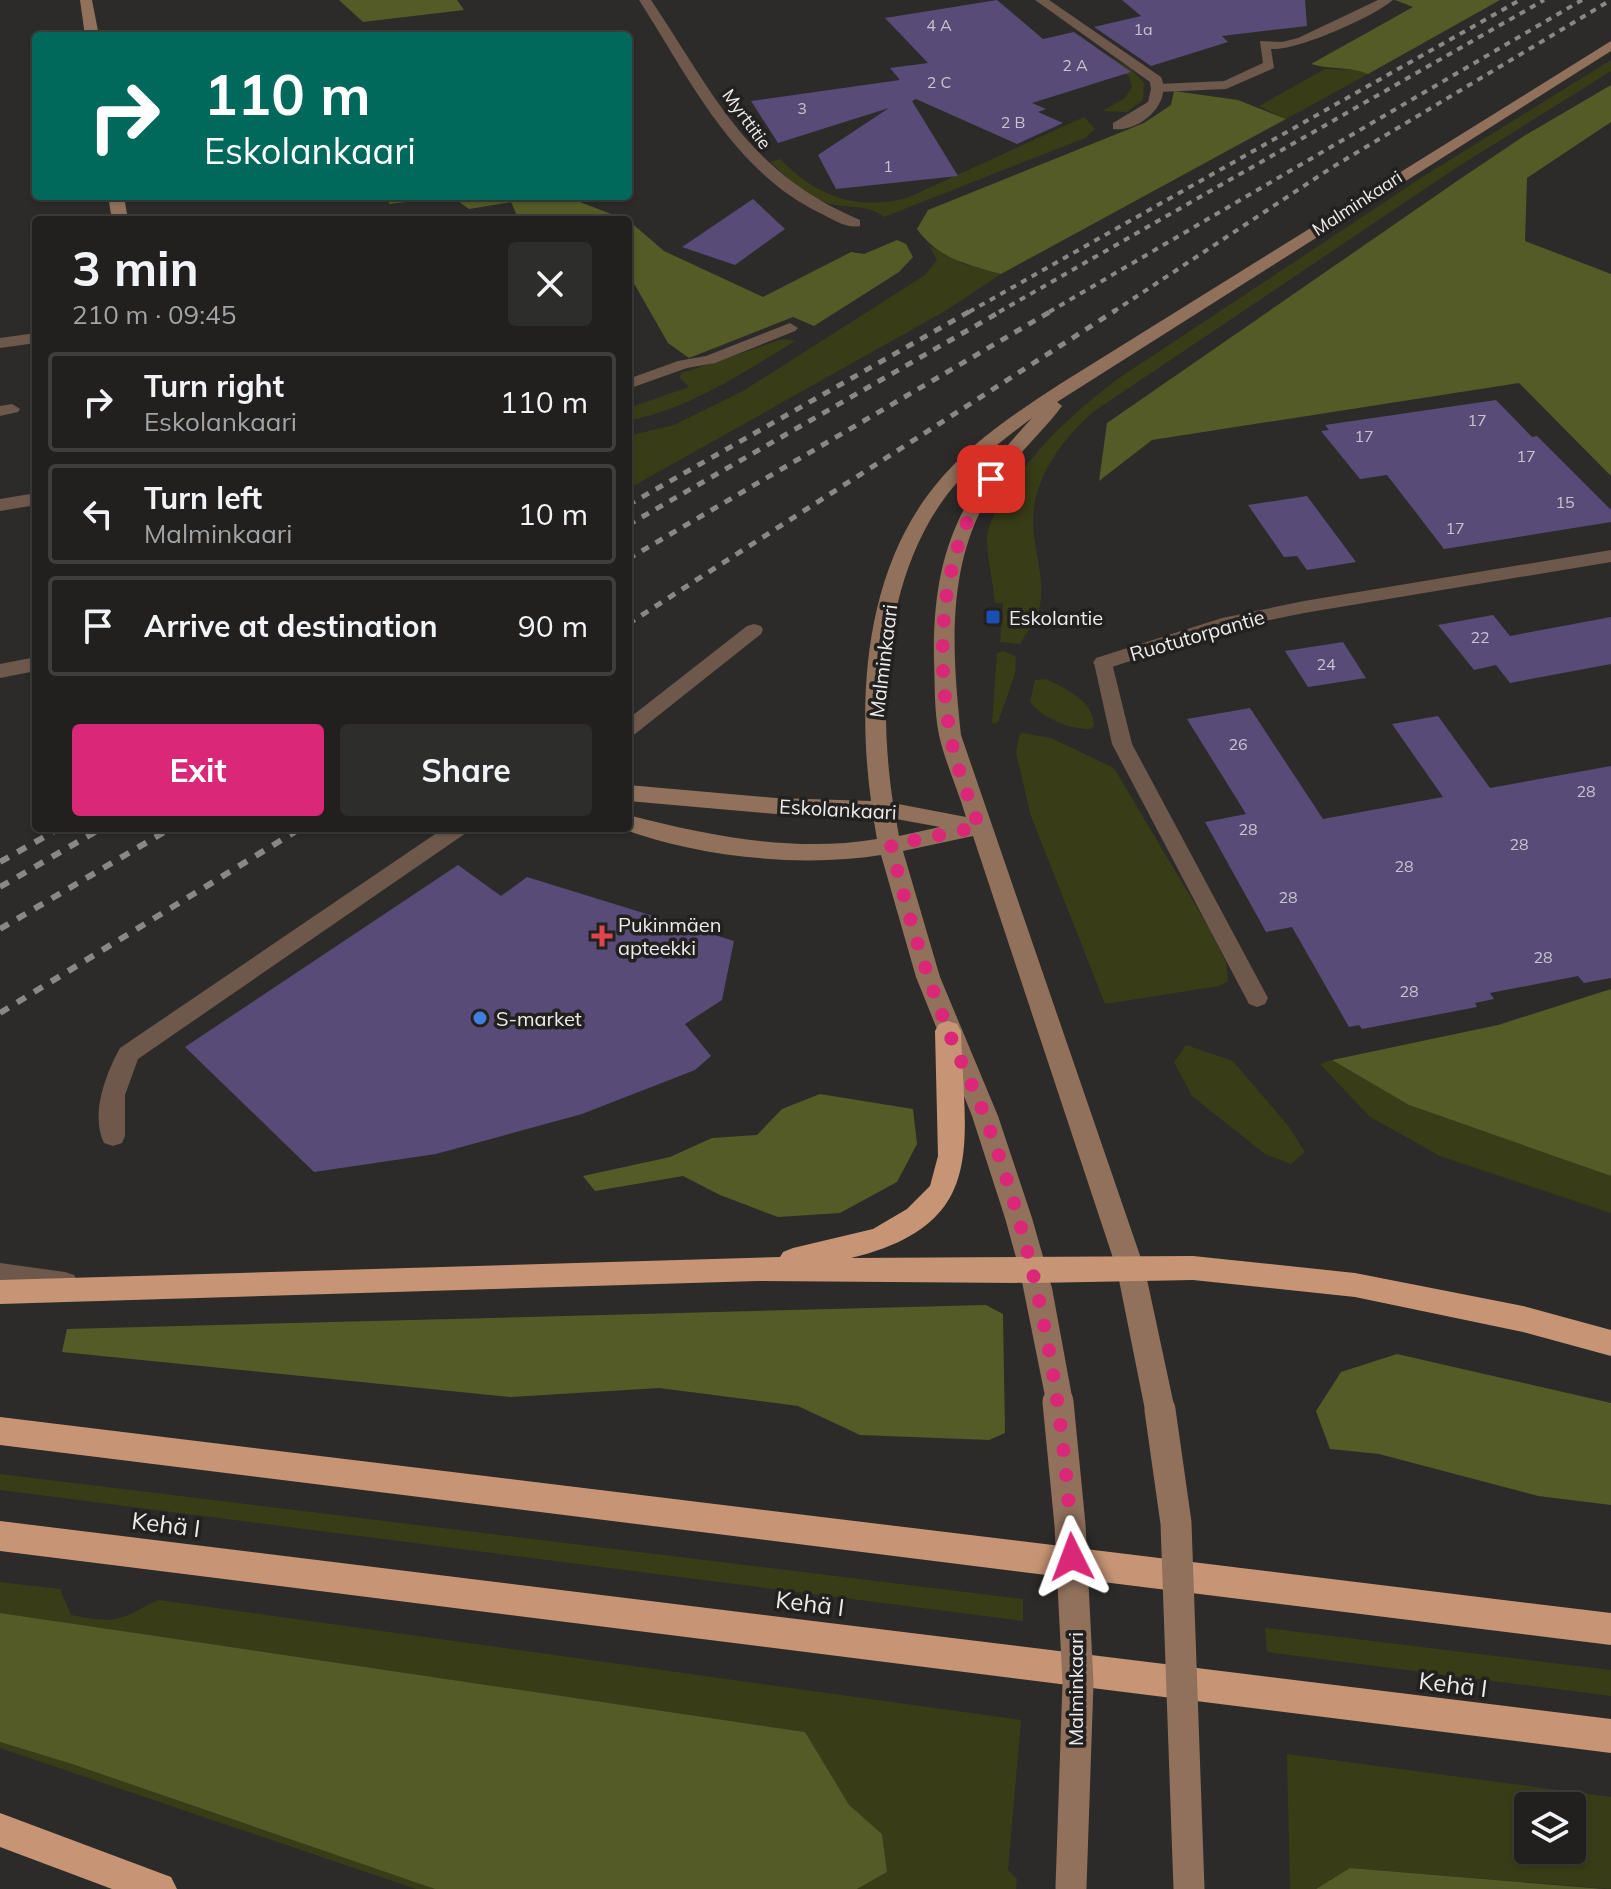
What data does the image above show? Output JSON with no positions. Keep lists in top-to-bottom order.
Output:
{
  "streets": {
    "highway": ["Kehä I"],
    "main road": ["Malminkaari", "Eskolankaari"],
    "street": ["Myrttitie", "Ruotutorpantie"]
  },
  "crossings": [
    ["Malminkaari", "Eskolankaari"]
  ],
  "places": {
    "transit": ["Eskolantie"],
    "health": ["Pukinmäen apteekki"],
    "other": ["S-market"]
  },
  "house_numbers": [
    "4 A",
    "1a",
    "2 A",
    "2 C",
    "3",
    "2 B",
    "1",
    "17",
    "17",
    "17",
    "15",
    "17",
    "22",
    "24",
    "26",
    "28",
    "28",
    "28",
    "28",
    "28",
    "28",
    "28"
  ],
  "page": {
    "turn": ["110 m", "Eskolankaari"],
    "heading": ["3 min", "210 m · 09:45"],
    "list": [
      {
        "name": "Turn right",
        "note": "Eskolankaari",
        "value": "110 m"
      },
      {
        "name": "Turn left",
        "note": "Malminkaari",
        "value": "10 m"
      },
      {
        "name": "Arrive at destination",
        "value": "90 m"
      }
    ],
    "buttons": ["Exit", "Share"]
  }
}
